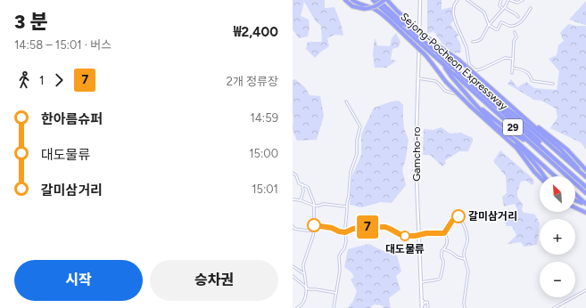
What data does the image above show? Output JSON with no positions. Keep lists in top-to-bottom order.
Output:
{
  "streets": {
    "highway": ["Sejong-Pocheon Expressway", "29"],
    "main road": ["Gamcho-ro"]
  },
  "places": ["갈미삼거리", "대도물류"],
  "lines": ["bus line 7"],
  "north": "top left",
  "page": {
    "heading": ["3 분", "14:58 – 15:01 · 버스", "₩2,400"],
    "on_map": "7",
    "legs": ["1", "7", "2개 정류장"],
    "list": [
      {
        "name": "한아름슈퍼",
        "value": "14:59"
      },
      {
        "name": "대도물류",
        "value": "15:00"
      },
      {
        "name": "갈미삼거리",
        "value": "15:01"
      }
    ],
    "map_buttons": ["+", "−"],
    "buttons": ["시작", "승차권"]
  }
}
